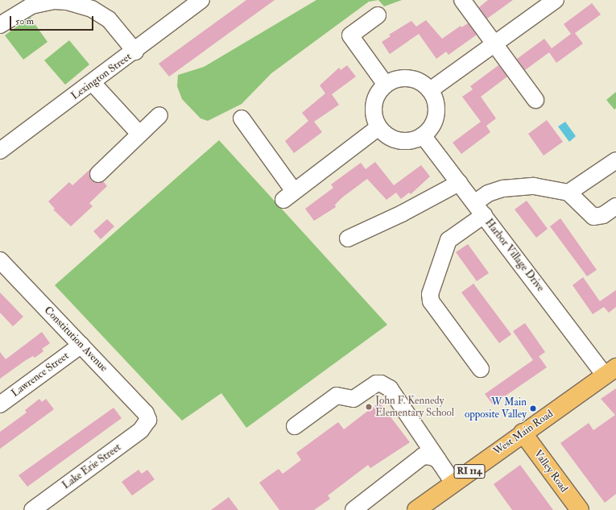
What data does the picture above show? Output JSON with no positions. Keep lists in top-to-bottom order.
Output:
{
  "streets": {
    "main road": ["West Main Road", "RI 114", "Valley Road"],
    "street": [
      "Lexington Street",
      "Harbor Village Drive",
      "Constitution Avenue",
      "Lawrence Street",
      "Lake Erie Street"
    ]
  },
  "crossings": [
    ["Harbor Village Drive", "West Main Road"],
    ["Constitution Avenue", "Lawrence Street"],
    ["Constitution Avenue", "Lake Erie Street"],
    ["West Main Road", "Valley Road"]
  ],
  "places": ["John F. Kennedy Elementary School", "W Main opposite Valley"],
  "scale_bar": "50 m"
}
